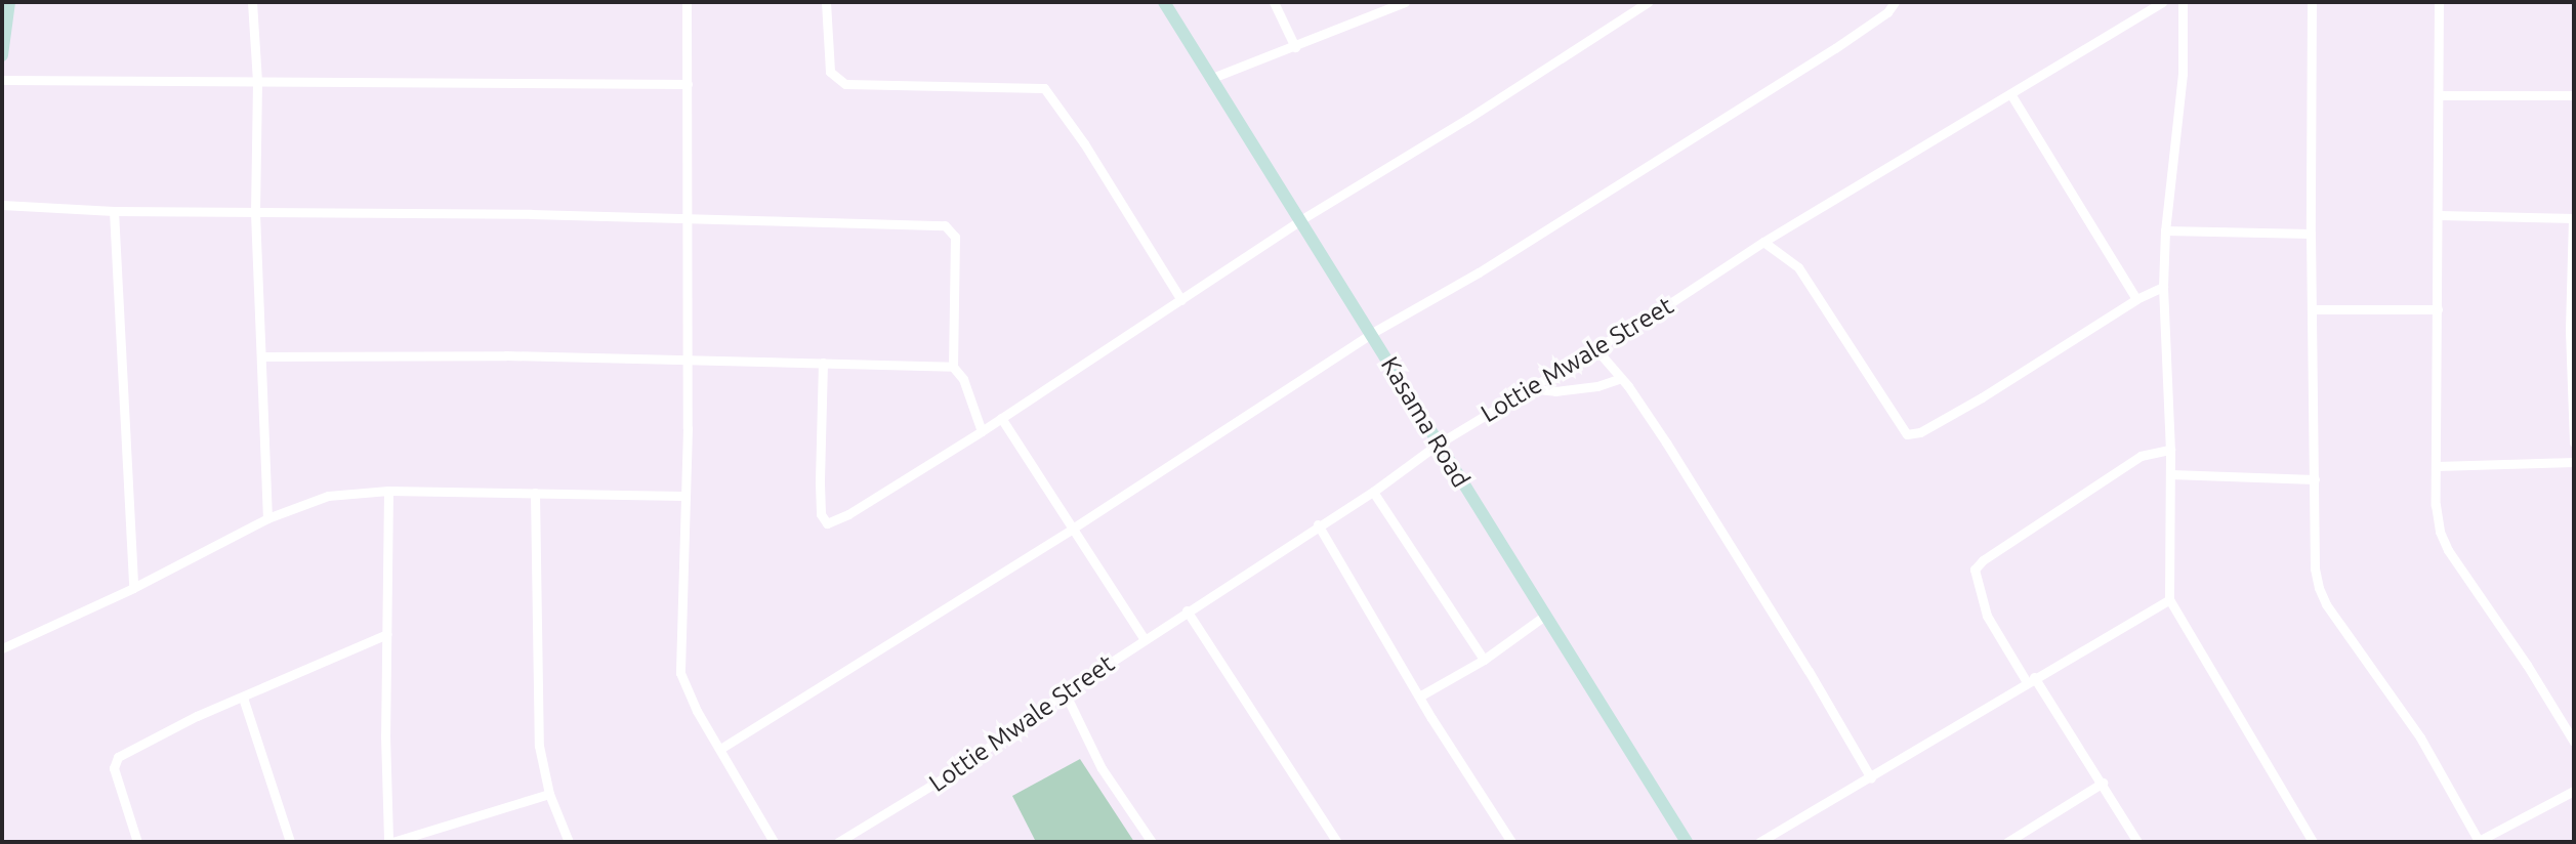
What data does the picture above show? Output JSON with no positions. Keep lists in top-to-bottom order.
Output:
{
  "streets": {
    "street": ["Lottie Mwale Street", "Kasama Road"]
  },
  "crossings": [
    ["Lottie Mwale Street", "Kasama Road"]
  ]
}
